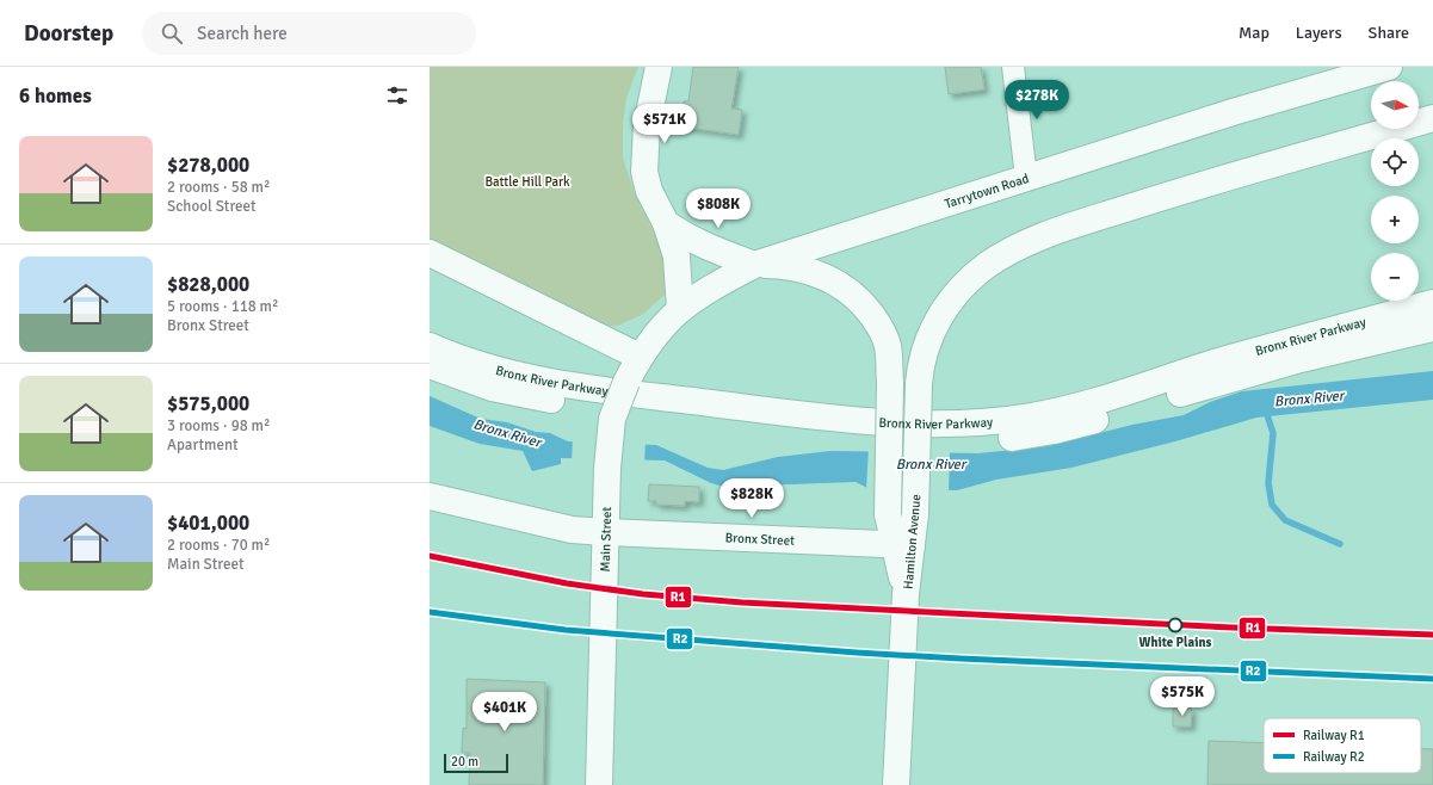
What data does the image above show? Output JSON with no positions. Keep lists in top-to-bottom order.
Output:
{
  "streets": {
    "main road": [
      "Tarrytown Road",
      "Bronx River Parkway",
      "Main Street",
      "Bronx Street",
      "Hamilton Avenue"
    ]
  },
  "crossings": [
    ["Tarrytown Road", "Main Street"],
    ["Main Street", "Bronx Street"],
    ["Bronx Street", "Hamilton Avenue"]
  ],
  "water": ["Bronx River"],
  "parks": ["Battle Hill Park"],
  "places": ["White Plains"],
  "lines": ["rail line R1", "rail line R2"],
  "legend": ["Railway R1", "Railway R2"],
  "scale_bar": "20 m",
  "north": "right",
  "page": {
    "header": "Doorstep",
    "search": "Search here",
    "nav": ["Map", "Layers", "Share"],
    "heading": "6 homes",
    "price": [
      "$278K",
      "$571K",
      "$808K",
      "$828K",
      "$575K",
      "$401K"
    ],
    "map_buttons": ["+", "−"],
    "list": [
      {
        "name": "$278,000",
        "note": "2 rooms · 58 m² · School Street"
      },
      {
        "name": "$828,000",
        "note": "5 rooms · 118 m² · Bronx Street"
      },
      {
        "name": "$575,000",
        "note": "3 rooms · 98 m² · Apartment"
      },
      {
        "name": "$401,000",
        "note": "2 rooms · 70 m² · Main Street"
      }
    ],
    "scale": "20 m"
  }
}
